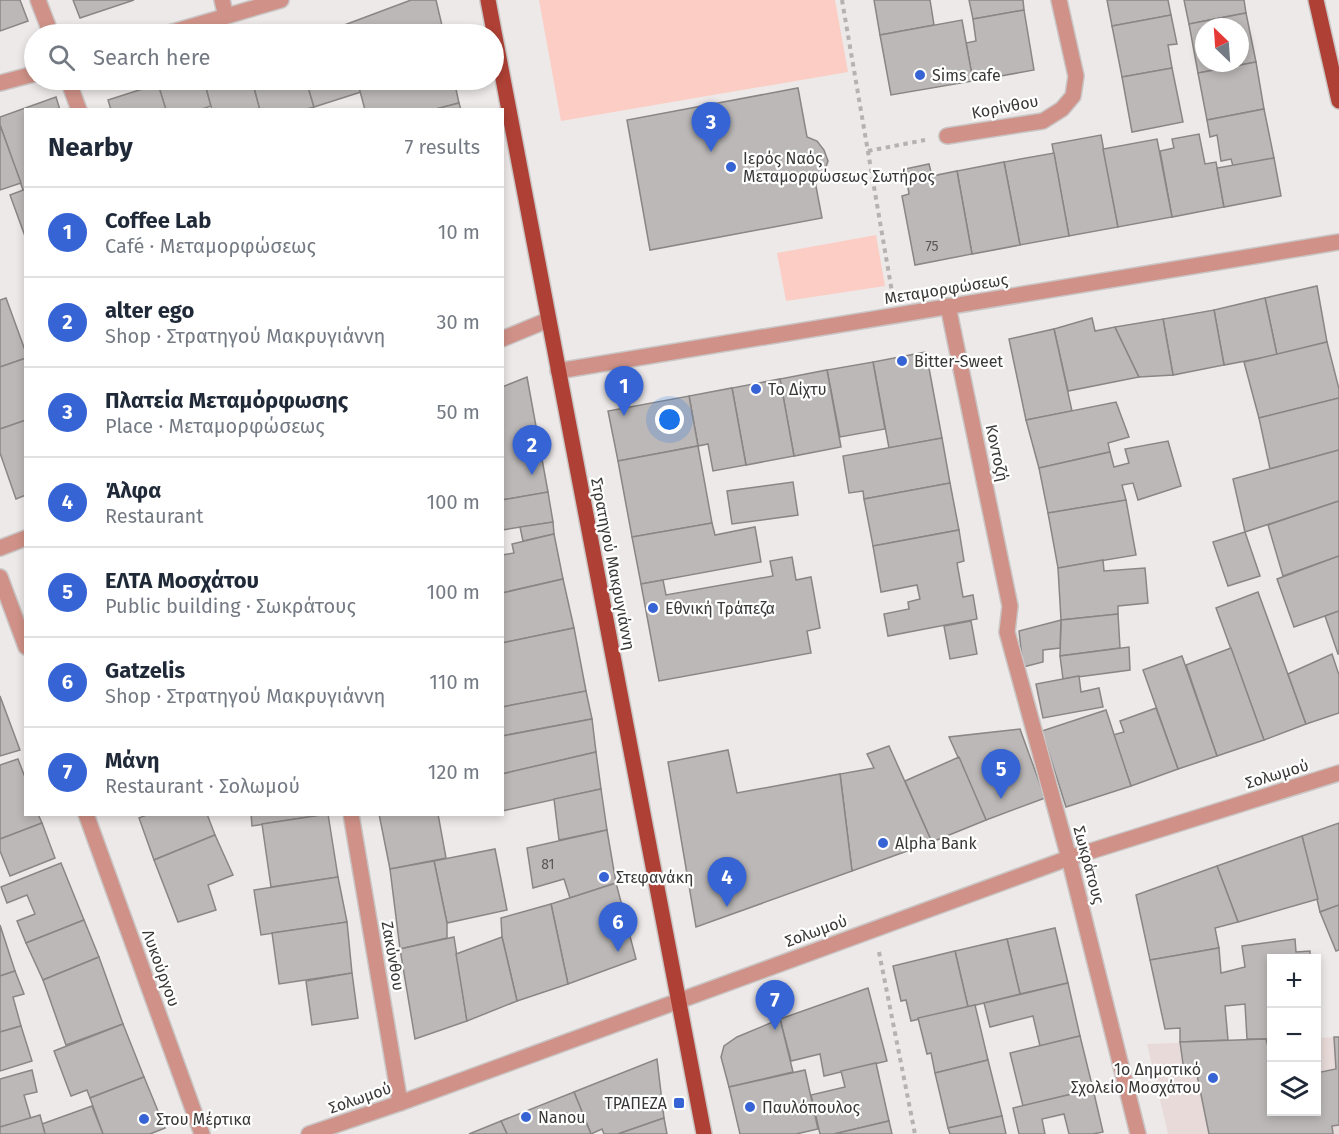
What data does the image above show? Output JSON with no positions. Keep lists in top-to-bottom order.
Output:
{
  "streets": {
    "main road": ["Στρατηγού Μακρυγιάννη"],
    "street": [
      "Κορίνθου",
      "Μεταμορφώσεως",
      "Κοντοζή",
      "Σολωμού",
      "Σωκράτους",
      "Ζακύνθου",
      "Λυκούργου"
    ]
  },
  "crossings": [
    ["Μεταμορφώσεως", "Κοντοζή"],
    ["Μεταμορφώσεως", "Στρατηγού Μακρυγιάννη"],
    ["Κοντοζή", "Σωκράτους"],
    ["Στρατηγού Μακρυγιάννη", "Σολωμού"],
    ["Σολωμού", "Σωκράτους"],
    ["Σολωμού", "Ζακύνθου"]
  ],
  "places": {
    "other": [
      "Sims cafe",
      "Ιερός Ναός Μεταμορφώσεως Σωτήρος",
      "Bitter-Sweet",
      "Το Δίχτυ",
      "Εθνική Τράπεζα",
      "Alpha Bank",
      "Στεφανάκη",
      "1ο Δημοτικό Σχολείο Μοσχάτου",
      "Παυλόπουλος",
      "Nanou",
      "Στου Μέρτικα"
    ],
    "transit": ["ΤΡΑΠΕΖΑ"]
  },
  "house_numbers": ["75", "81"],
  "north": "top left",
  "page": {
    "search": "Search here",
    "pins": [
      "3",
      "1",
      "2",
      "5",
      "4",
      "6",
      "7"
    ],
    "heading": ["Nearby", "7 results"],
    "list": [
      {
        "mark": "1",
        "name": "Coffee Lab",
        "note": "Café · Μεταμορφώσεως",
        "value": "10 m"
      },
      {
        "mark": "2",
        "name": "alter ego",
        "note": "Shop · Στρατηγού Μακρυγιάννη",
        "value": "30 m"
      },
      {
        "mark": "3",
        "name": "Πλατεία Μεταμόρφωσης",
        "note": "Place · Μεταμορφώσεως",
        "value": "50 m"
      },
      {
        "mark": "4",
        "name": "Άλφα",
        "note": "Restaurant",
        "value": "100 m"
      },
      {
        "mark": "5",
        "name": "ΕΛΤΑ Μοσχάτου",
        "note": "Public building · Σωκράτους",
        "value": "100 m"
      },
      {
        "mark": "6",
        "name": "Gatzelis",
        "note": "Shop · Στρατηγού Μακρυγιάννη",
        "value": "110 m"
      },
      {
        "mark": "7",
        "name": "Μάνη",
        "note": "Restaurant · Σολωμού",
        "value": "120 m"
      }
    ],
    "map_buttons": ["+", "−"]
  }
}
